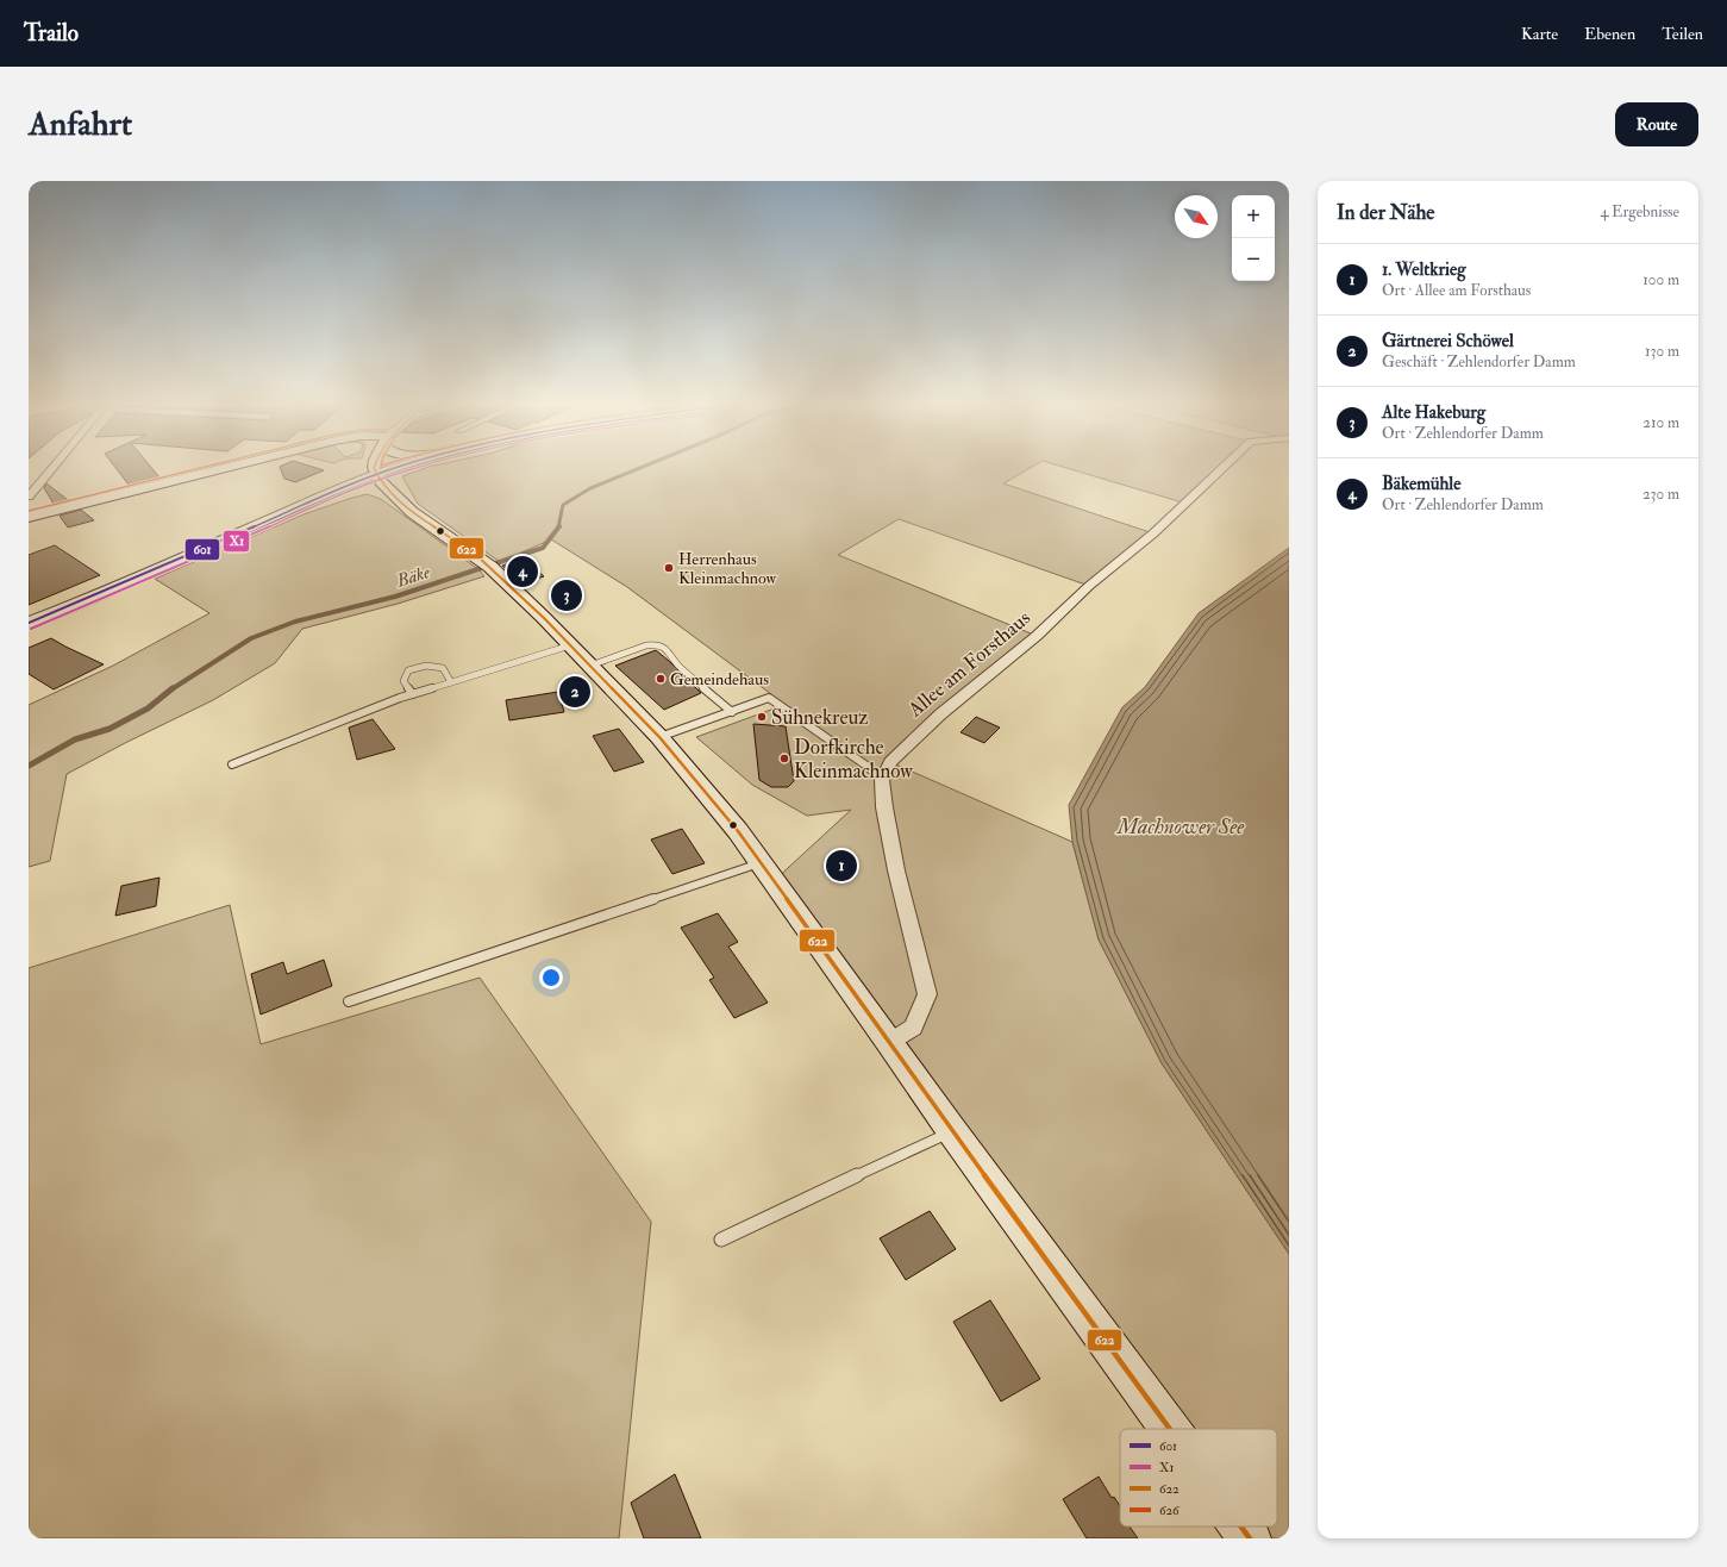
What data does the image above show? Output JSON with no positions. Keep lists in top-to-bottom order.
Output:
{
  "streets": {
    "street": ["Allee am Forsthaus"]
  },
  "water": ["Bäke", "Machnower See"],
  "places": [
    "Herrenhaus Kleinmachnow",
    "Gemeindehaus",
    "Sühnekreuz",
    "Dorfkirche Kleinmachnow"
  ],
  "lines": [
    "transit line 601",
    "transit line X1",
    "transit line 622",
    "transit line 626"
  ],
  "legend": [
    "601",
    "X1",
    "622",
    "626"
  ],
  "north": "bottom right",
  "page": {
    "header": "Trailo",
    "nav": ["Karte", "Ebenen", "Teilen"],
    "buttons": "Route",
    "title": "Anfahrt",
    "heading": ["In der Nähe", "4 Ergebnisse"],
    "map_buttons": ["+", "−"],
    "list": [
      {
        "mark": "1",
        "name": "1. Weltkrieg",
        "note": "Ort · Allee am Forsthaus",
        "value": "100 m"
      },
      {
        "mark": "2",
        "name": "Gärtnerei Schöwel",
        "note": "Geschäft · Zehlendorfer Damm",
        "value": "130 m"
      },
      {
        "mark": "3",
        "name": "Alte Hakeburg",
        "note": "Ort · Zehlendorfer Damm",
        "value": "210 m"
      },
      {
        "mark": "4",
        "name": "Bäkemühle",
        "note": "Ort · Zehlendorfer Damm",
        "value": "230 m"
      }
    ],
    "pins": [
      "4",
      "3",
      "2",
      "1"
    ]
  }
}
